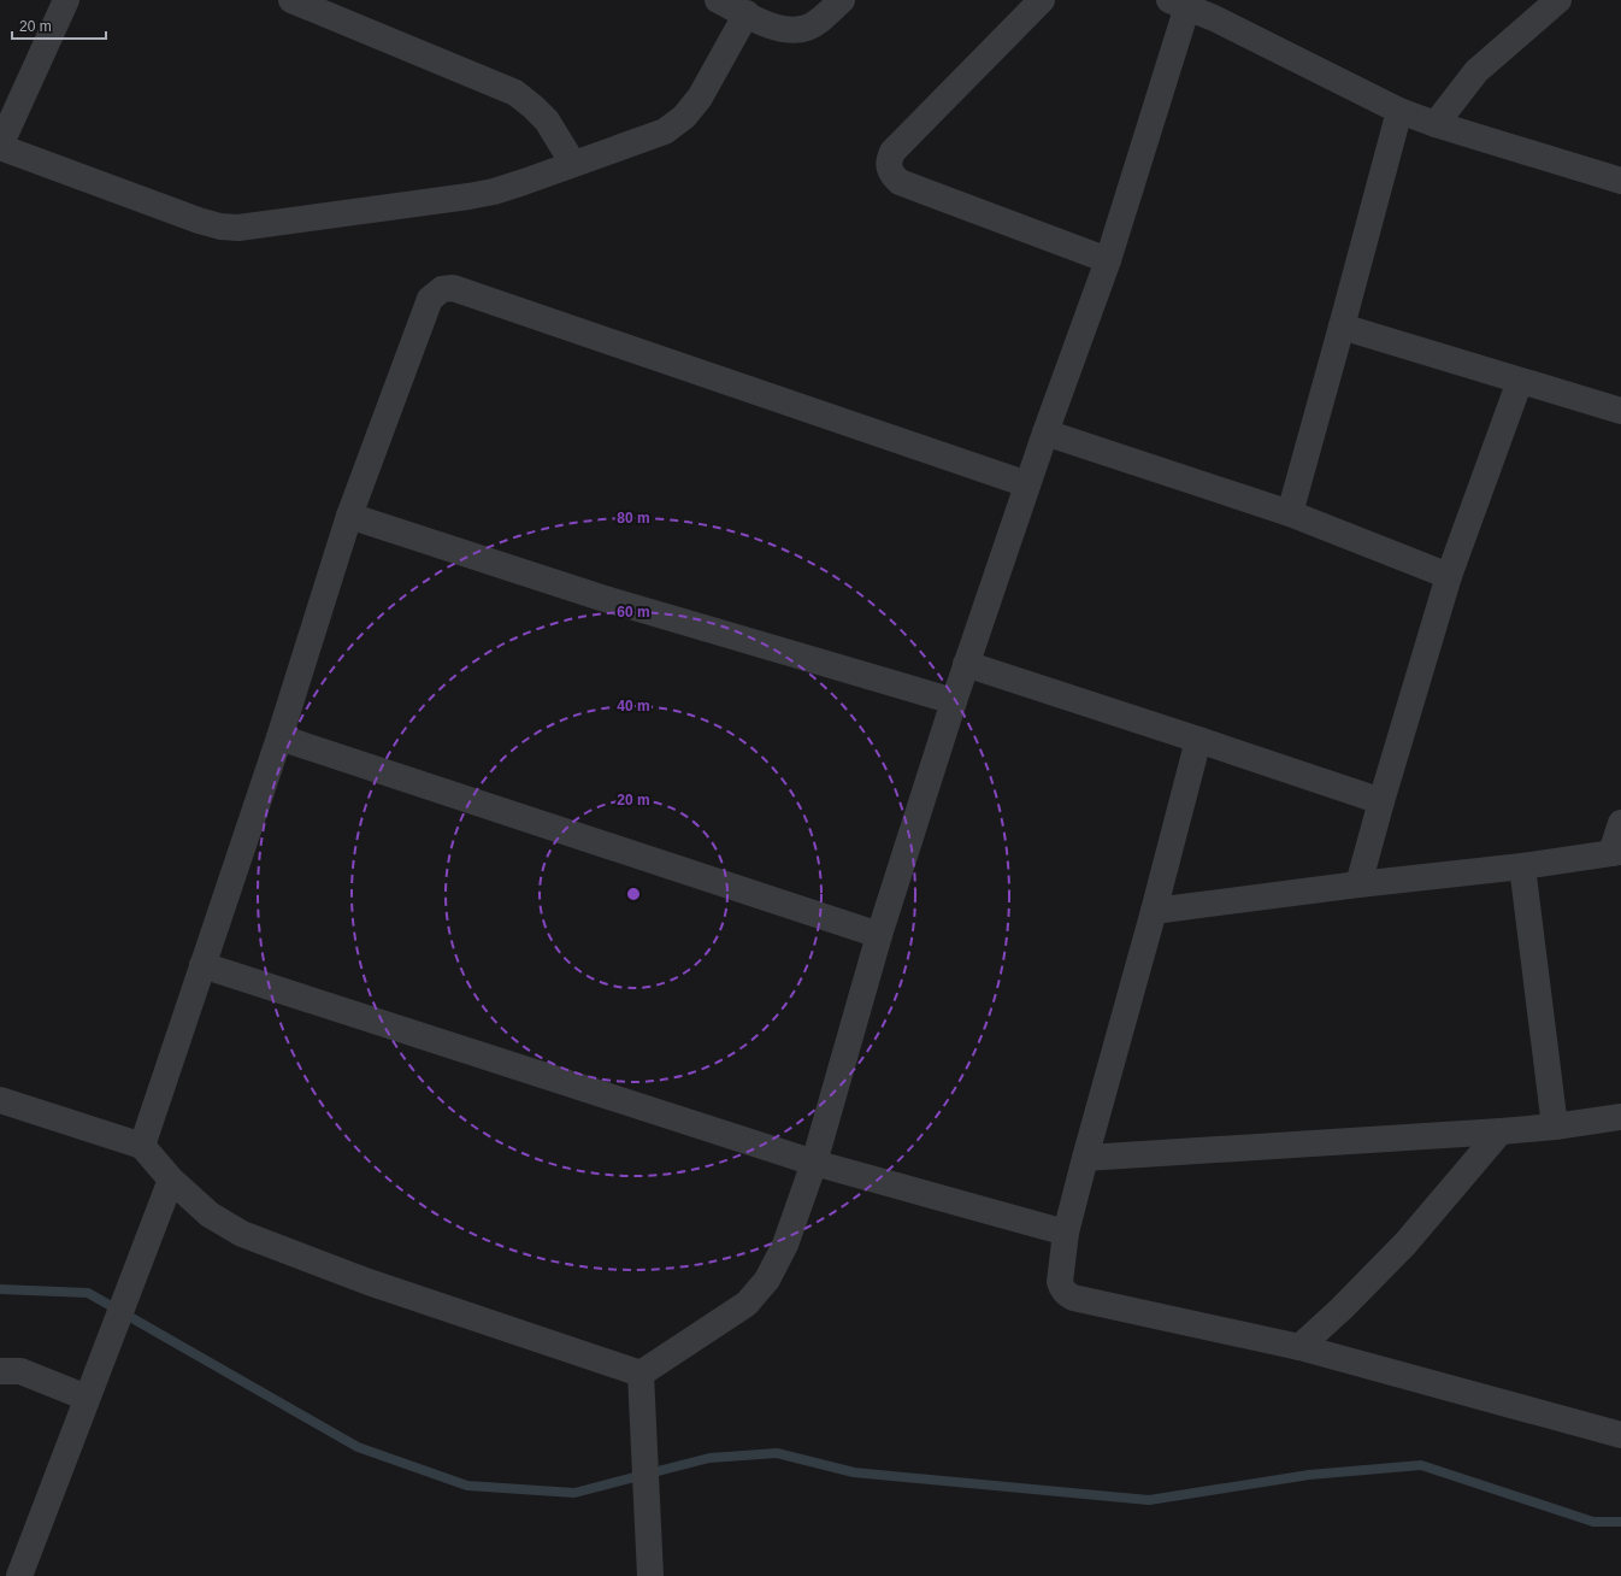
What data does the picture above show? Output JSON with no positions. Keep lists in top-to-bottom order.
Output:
{
  "scale_bar": "20 m",
  "rings": [
    "80 m",
    "60 m",
    "40 m",
    "20 m"
  ]
}
